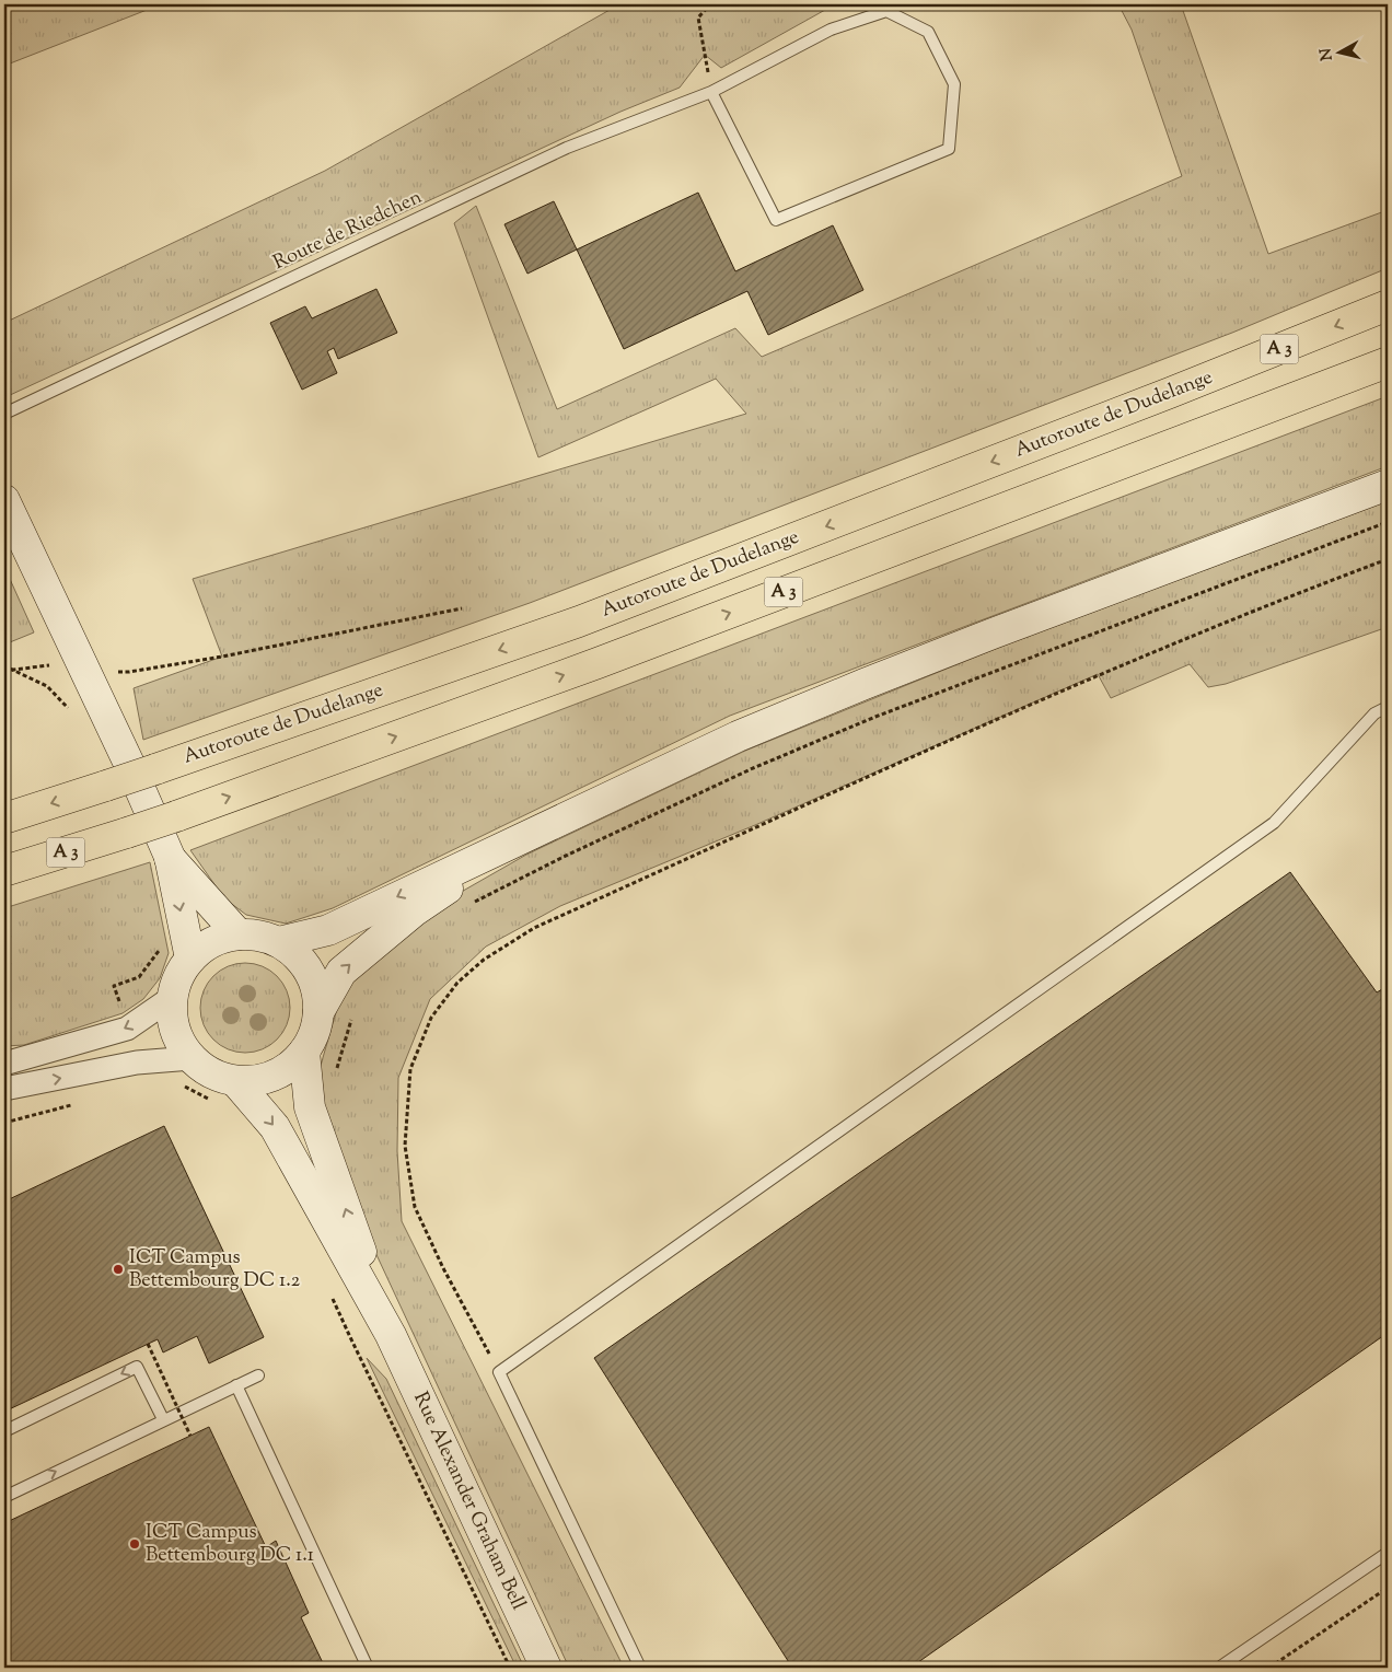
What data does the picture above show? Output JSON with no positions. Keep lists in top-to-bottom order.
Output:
{
  "streets": {
    "highway": ["A 3", "Autoroute de Dudelange"],
    "main road": ["Rue Alexander Graham Bell"],
    "lane": ["Route de Riedchen"]
  },
  "places": ["ICT Campus Bettembourg DC 1.2", "ICT Campus Bettembourg DC 1.1"],
  "north": "left"
}
